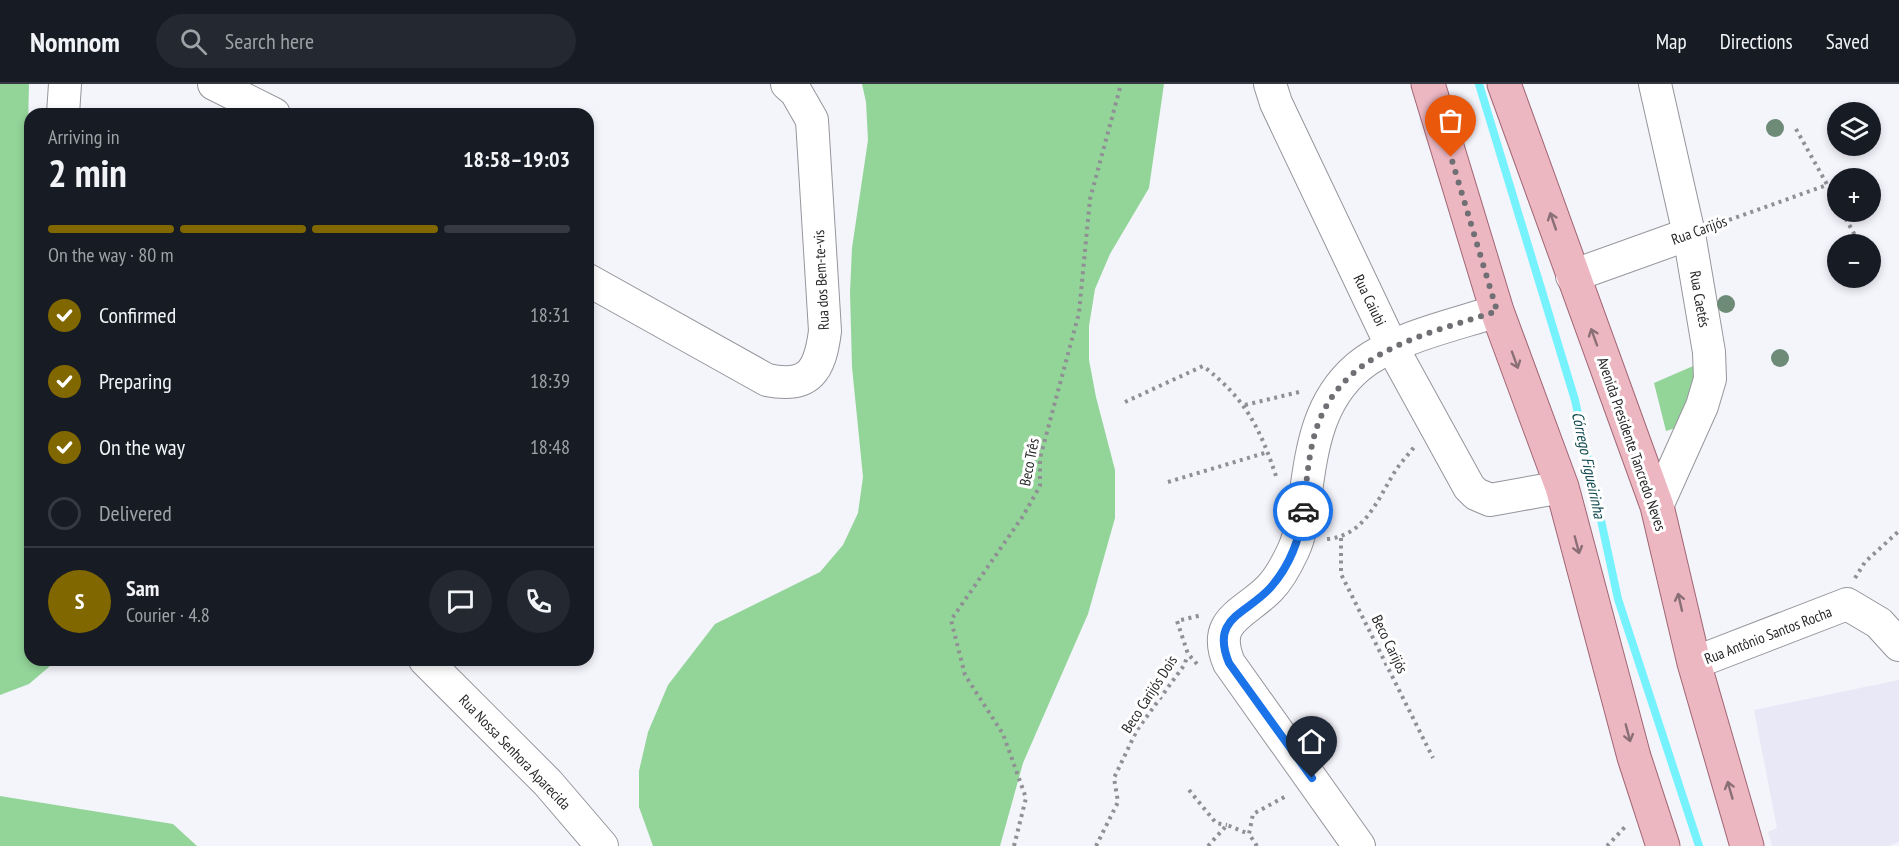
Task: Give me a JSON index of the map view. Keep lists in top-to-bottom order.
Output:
{
  "streets": {
    "main road": ["Avenida Presidente Tancredo Neves"],
    "street": [
      "Rua Carijós",
      "Rua dos Bem-te-vis",
      "Rua Caetés",
      "Rua Caiubi",
      "Rua Antônio Santos Rocha",
      "Rua Nossa Senhora Aparecida"
    ],
    "path": ["Beco Três", "Beco Carijós", "Beco Carijós Dois"]
  },
  "crossings": [
    ["Rua Carijós", "Rua Caetés"],
    ["Rua Carijós", "Avenida Presidente Tancredo Neves"],
    ["Rua Caetés", "Avenida Presidente Tancredo Neves"],
    ["Avenida Presidente Tancredo Neves", "Rua Antônio Santos Rocha"]
  ],
  "water": ["Córrego Figueirinha"],
  "page": {
    "header": "Nomnom",
    "search": "Search here",
    "nav": ["Map", "Directions", "Saved"],
    "map_buttons": ["+", "−"],
    "heading": ["2 min", "Arriving in", "18:58–19:03"],
    "panel": ["Sam", "Courier · 4.8"],
    "bar": "On the way · 80 m",
    "list": [
      ["Confirmed", "18:31"],
      ["Preparing", "18:39"],
      ["On the way", "18:48"],
      "Delivered"
    ],
    "round": "S"
  }
}
